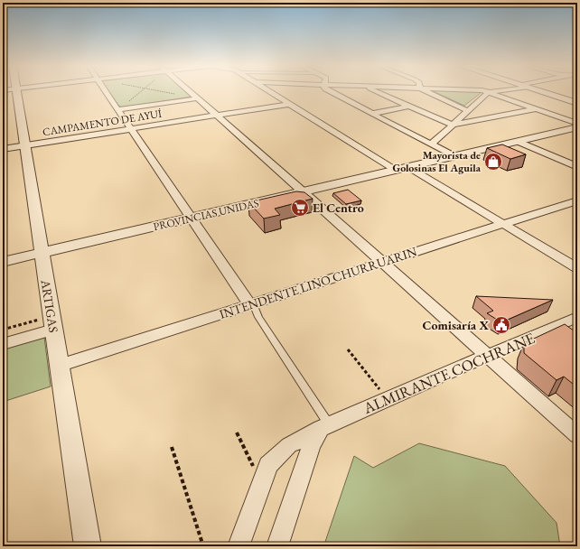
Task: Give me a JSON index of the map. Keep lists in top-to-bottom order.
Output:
{
  "streets": {
    "street": [
      "CAMPAMENTO DE AYUÍ",
      "PROVINCIAS UNIDAS",
      "INTENDENTE LINO CHURRUARIN",
      "ARTIGAS",
      "ALMIRANTE COCHRANE"
    ]
  },
  "crossings": [
    ["CAMPAMENTO DE AYUÍ", "ARTIGAS"],
    ["PROVINCIAS UNIDAS", "ARTIGAS"],
    ["INTENDENTE LINO CHURRUARIN", "ARTIGAS"]
  ],
  "places": {
    "shop": ["Mayorista de Golosinas El Aguila"],
    "supermarket": ["El Centro"],
    "public building": ["Comisaría X"]
  }
}
